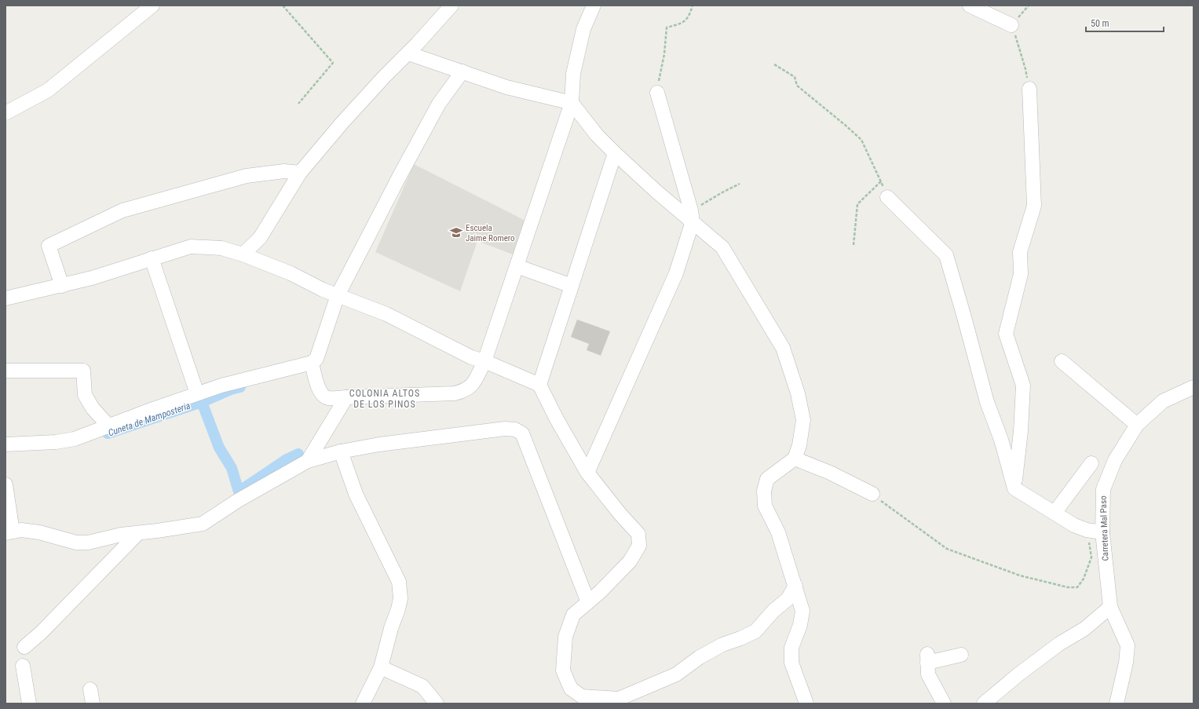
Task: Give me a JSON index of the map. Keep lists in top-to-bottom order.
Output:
{
  "streets": {
    "street": ["Carretera Mal Paso"]
  },
  "districts": ["COLONIA ALTOS DE LOS PINOS"],
  "water": ["Cuneta de Mamposteria"],
  "places": {
    "school or university": ["Escuela Jaime Romero"]
  },
  "scale_bar": "50 m"
}
